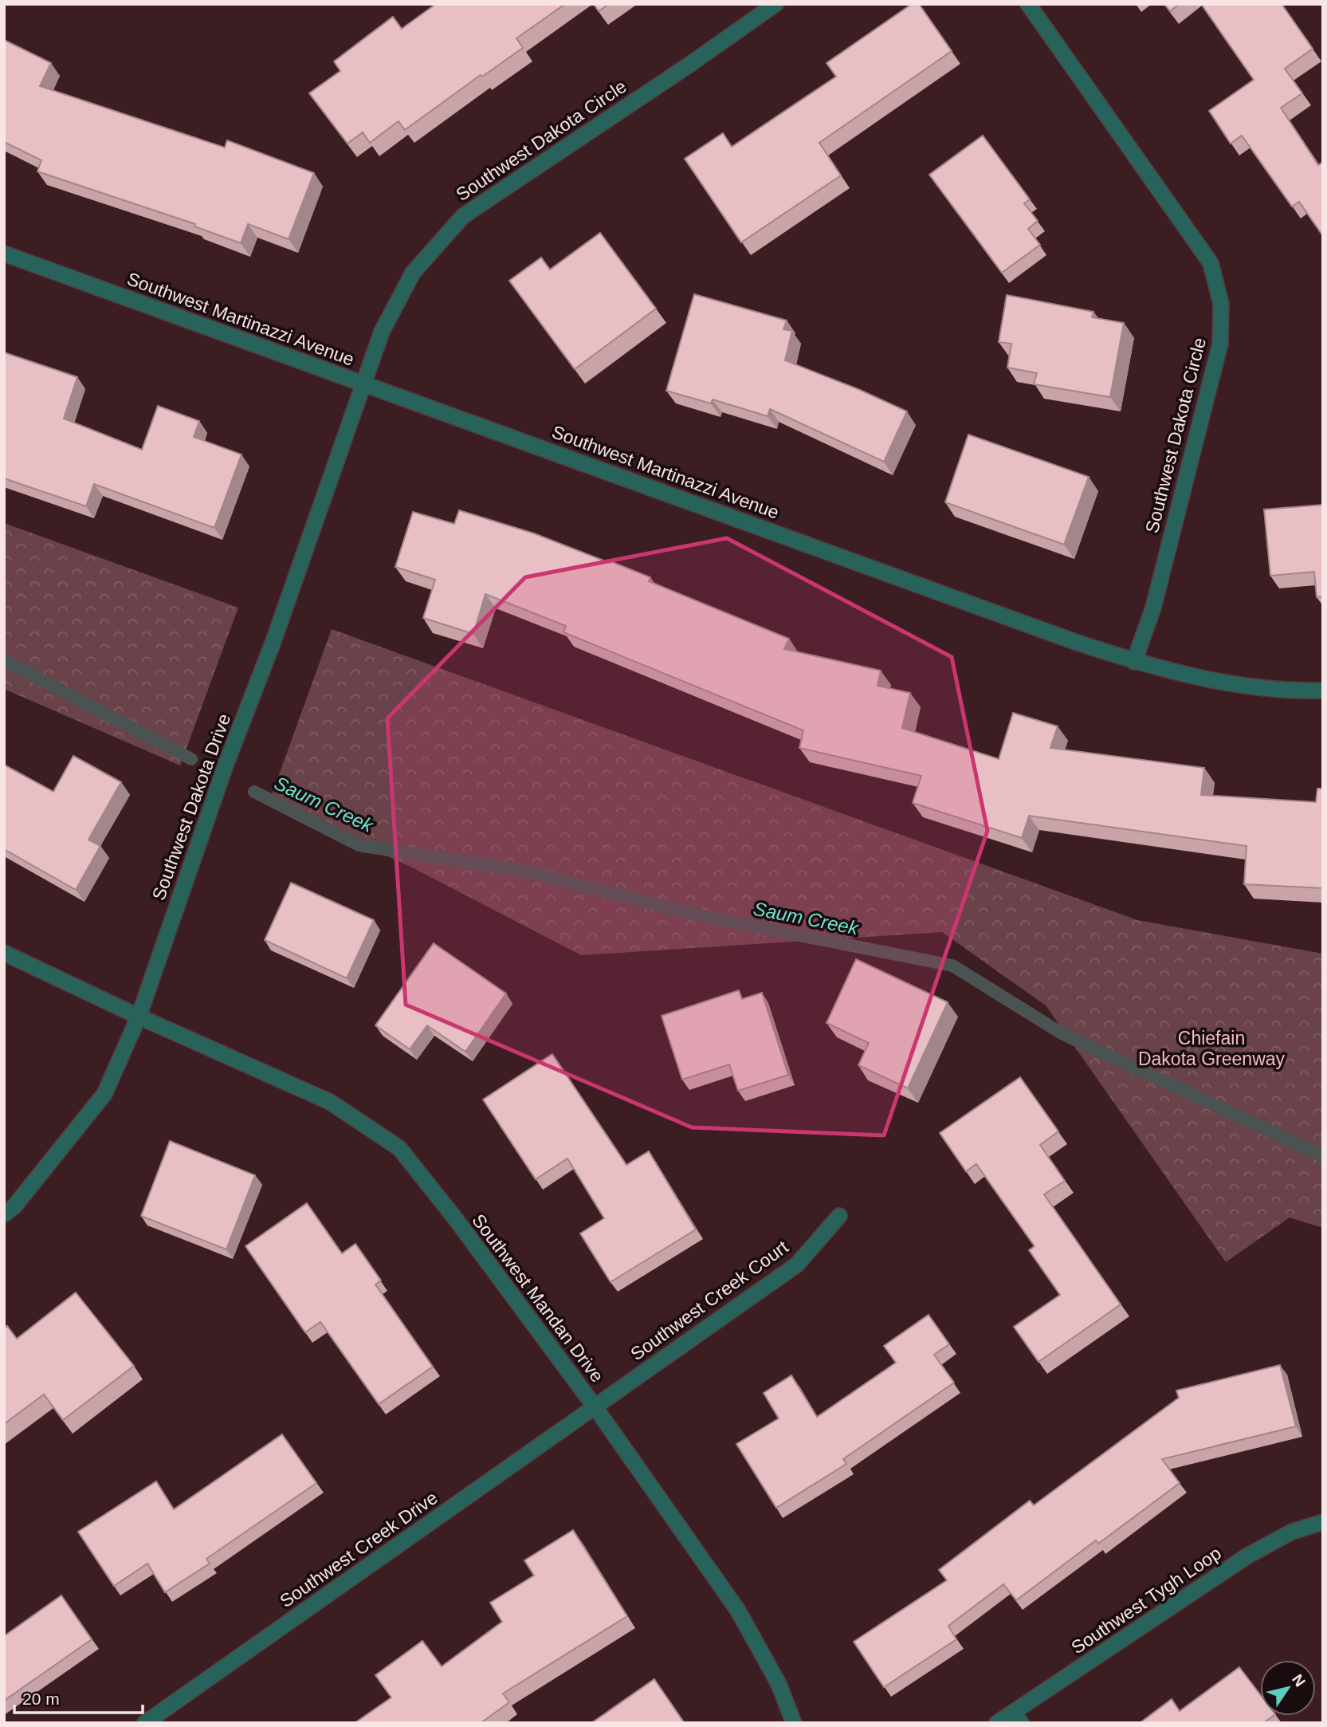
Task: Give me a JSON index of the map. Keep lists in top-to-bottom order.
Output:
{
  "streets": {
    "street": [
      "Southwest Dakota Circle",
      "Southwest Martinazzi Avenue",
      "Southwest Dakota Drive",
      "Southwest Mandan Drive",
      "Southwest Creek Court",
      "Southwest Creek Drive",
      "Southwest Tygh Loop"
    ]
  },
  "crossings": [
    ["Southwest Dakota Circle", "Southwest Martinazzi Avenue"],
    ["Southwest Dakota Circle", "Southwest Dakota Drive"],
    ["Southwest Martinazzi Avenue", "Southwest Dakota Drive"],
    ["Southwest Dakota Drive", "Southwest Mandan Drive"],
    ["Southwest Mandan Drive", "Southwest Creek Court"],
    ["Southwest Mandan Drive", "Southwest Creek Drive"],
    ["Southwest Creek Court", "Southwest Creek Drive"]
  ],
  "water": ["Saum Creek"],
  "parks": ["Chiefain Dakota Greenway"],
  "scale_bar": "20 m",
  "north": "top right"
}
